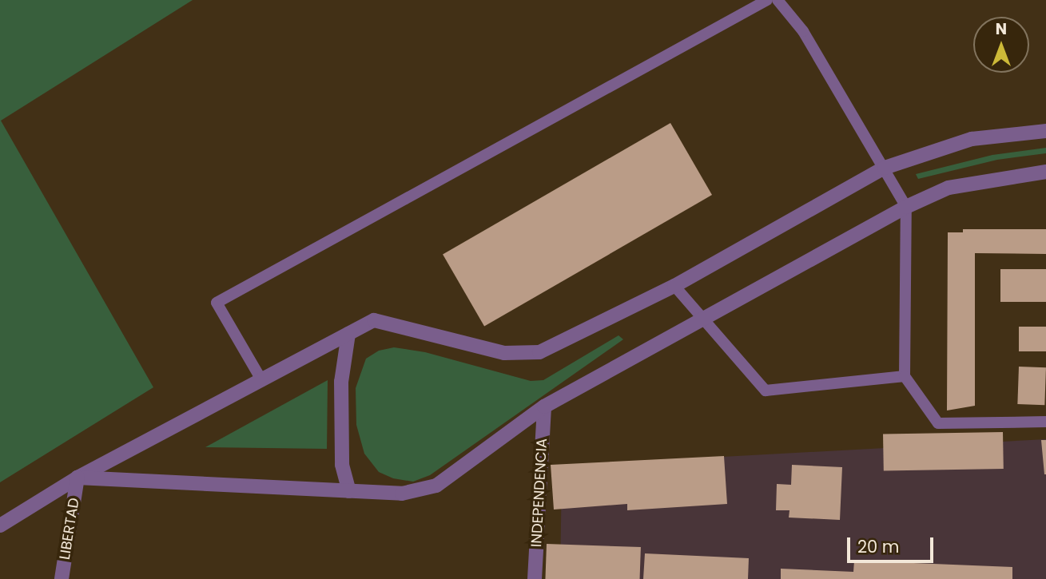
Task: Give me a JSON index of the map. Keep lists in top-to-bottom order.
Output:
{
  "streets": {
    "street": ["INDEPENDENCIA", "LIBERTAD"]
  },
  "scale_bar": "20 m",
  "north": "top"
}
